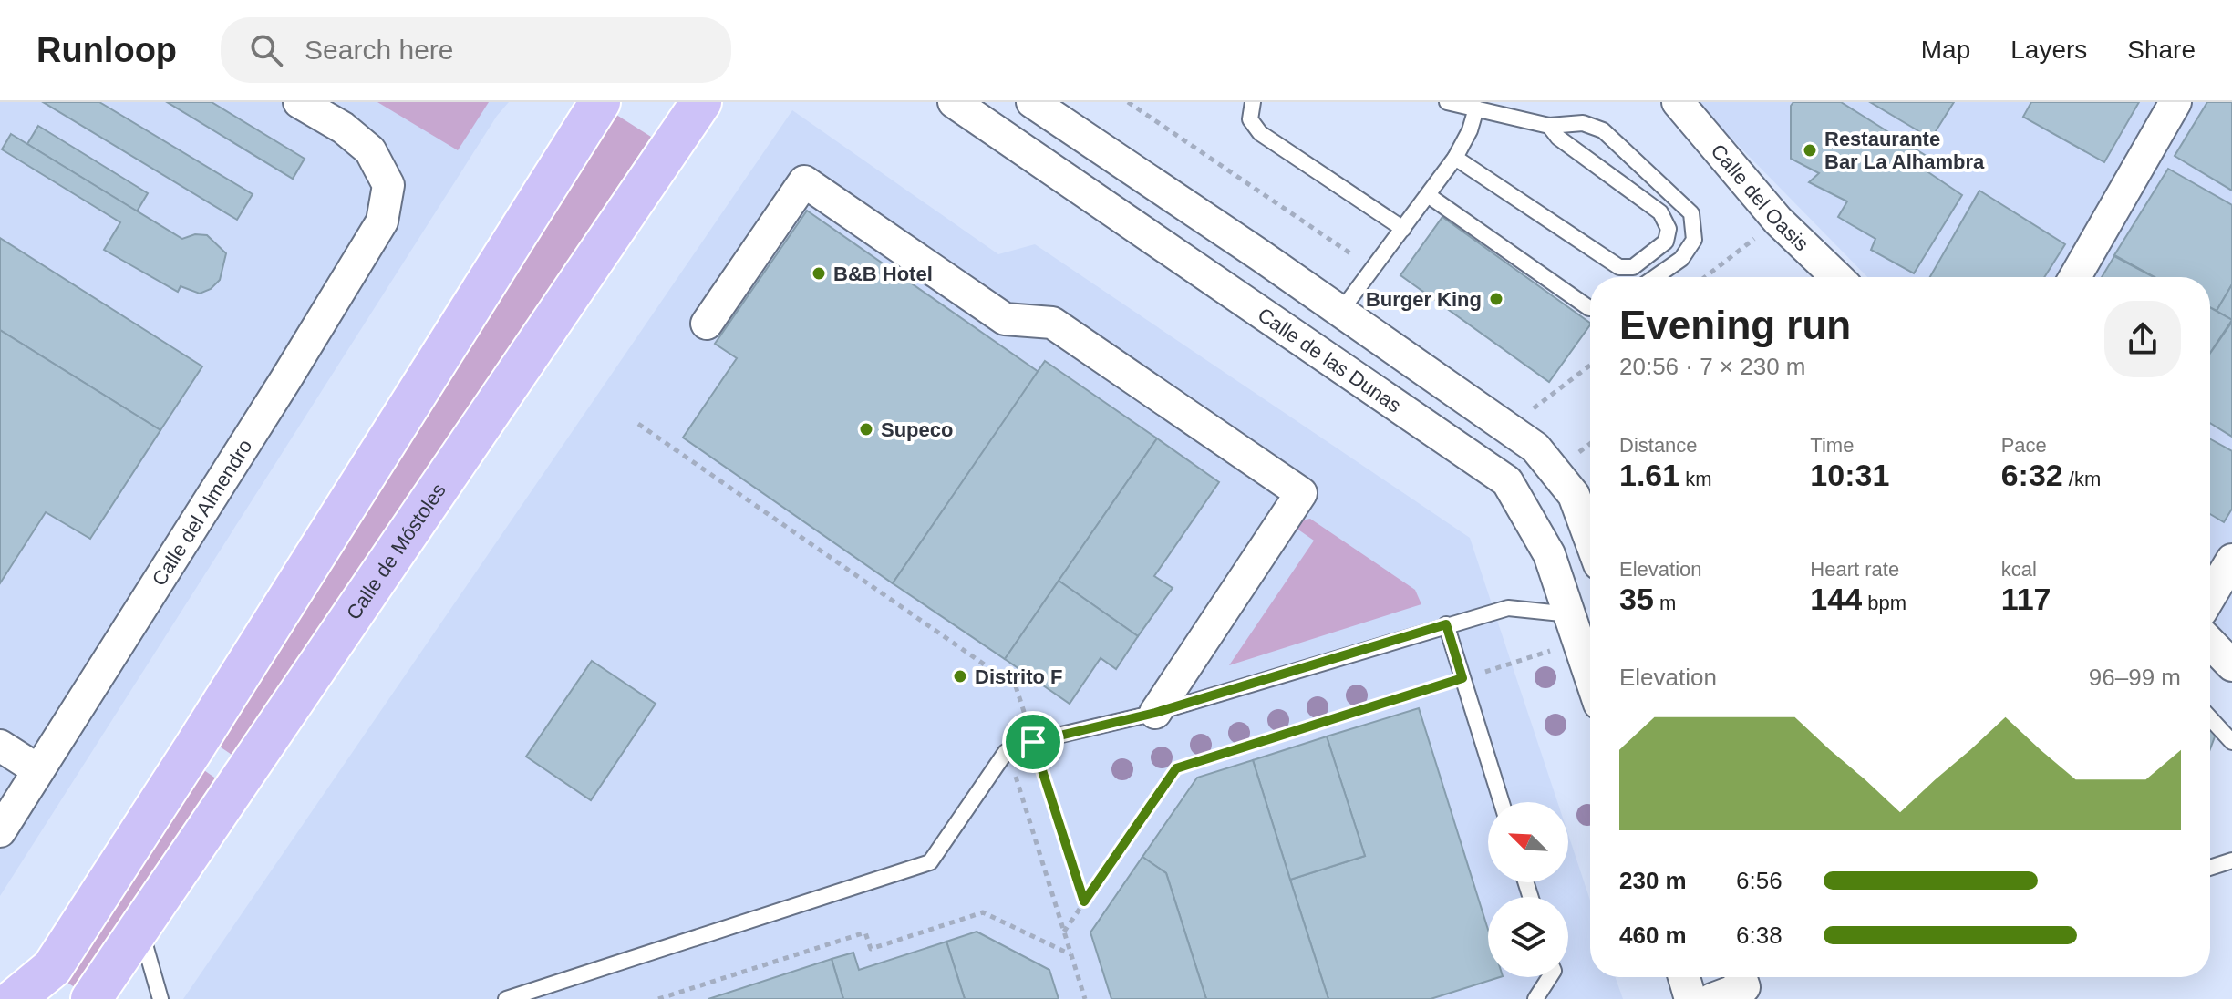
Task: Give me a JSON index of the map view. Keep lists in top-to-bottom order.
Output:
{
  "streets": {
    "main road": ["Calle de Móstoles"],
    "street": ["Calle del Oasis", "Calle de las Dunas", "Calle del Almendro"]
  },
  "places": [
    "Restaurante Bar La Alhambra",
    "B&B Hotel",
    "Burger King",
    "Supeco",
    "Distrito F"
  ],
  "north": "top left",
  "page": {
    "header": "Runloop",
    "search": "Search here",
    "nav": ["Map", "Layers", "Share"],
    "heading": ["Evening run", "20:56 · 7 × 230 m"],
    "stats": [
      ["Distance", "1.61 km"],
      ["Time", "10:31"],
      ["Pace", "6:32 /km"],
      ["Elevation", "35 m"],
      ["Heart rate", "144 bpm"],
      ["kcal", "117"]
    ],
    "chart": ["Elevation", "96–99 m"],
    "list": [
      {
        "name": "230 m",
        "note": "6:56"
      },
      {
        "name": "460 m",
        "note": "6:38"
      }
    ]
  }
}
